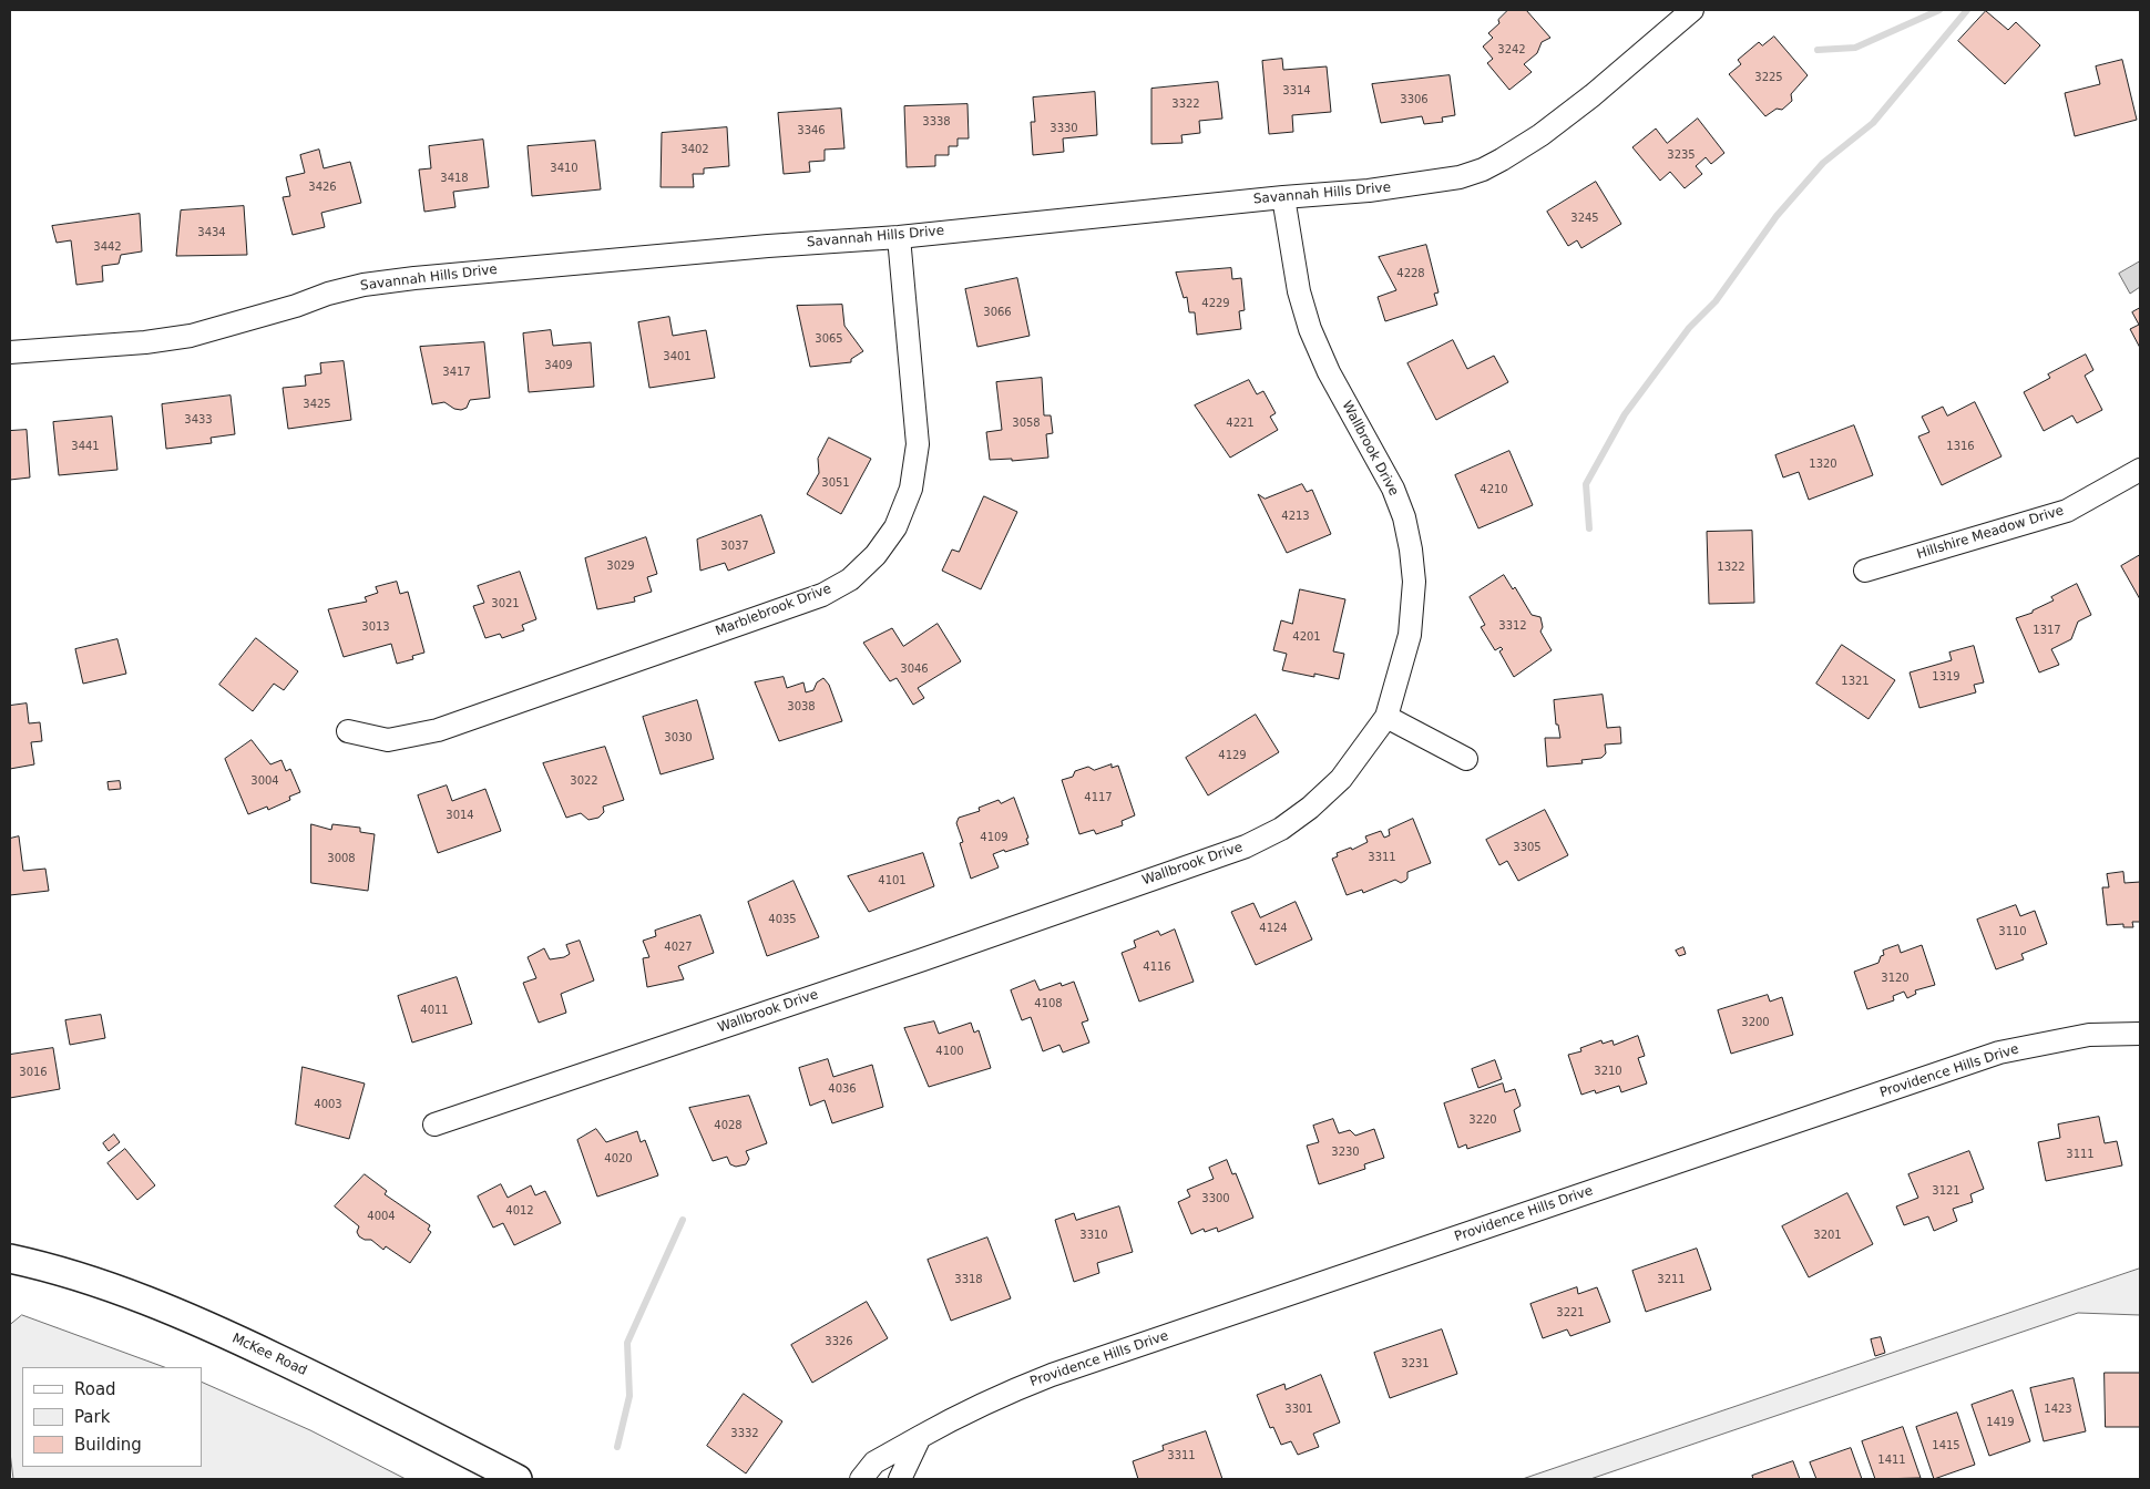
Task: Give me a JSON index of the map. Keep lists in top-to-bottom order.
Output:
{
  "streets": {
    "street": [
      "Savannah Hills Drive",
      "Wallbrook Drive",
      "Hillshire Meadow Drive",
      "Marblebrook Drive",
      "Providence Hills Drive",
      "McKee Road"
    ]
  },
  "crossings": [
    ["Savannah Hills Drive", "Wallbrook Drive"],
    ["Savannah Hills Drive", "Marblebrook Drive"]
  ],
  "house_numbers": [
    "3242",
    "3225",
    "3314",
    "3306",
    "3322",
    "3338",
    "3330",
    "3346",
    "3402",
    "3235",
    "3410",
    "3418",
    "3426",
    "3245",
    "3434",
    "3442",
    "4228",
    "4229",
    "3066",
    "3065",
    "3401",
    "3409",
    "3417",
    "3425",
    "3433",
    "3058",
    "4221",
    "3441",
    "1316",
    "1320",
    "3051",
    "4210",
    "4213",
    "3037",
    "3029",
    "1322",
    "3021",
    "3312",
    "3013",
    "1317",
    "4201",
    "3046",
    "1319",
    "1321",
    "3038",
    "3030",
    "4129",
    "3004",
    "3022",
    "4117",
    "3014",
    "4109",
    "3305",
    "3311",
    "3008",
    "4101",
    "4035",
    "4124",
    "3110",
    "4027",
    "4116",
    "3120",
    "4108",
    "4011",
    "3200",
    "4100",
    "3210",
    "3016",
    "4036",
    "4003",
    "3220",
    "4028",
    "3230",
    "3111",
    "4020",
    "3121",
    "3300",
    "4012",
    "4004",
    "3310",
    "3201",
    "3318",
    "3211",
    "3221",
    "3326",
    "3231",
    "3301",
    "1423",
    "1419",
    "3332",
    "1415",
    "3311",
    "1411"
  ],
  "legend": ["Road", "Park", "Building"]
}
